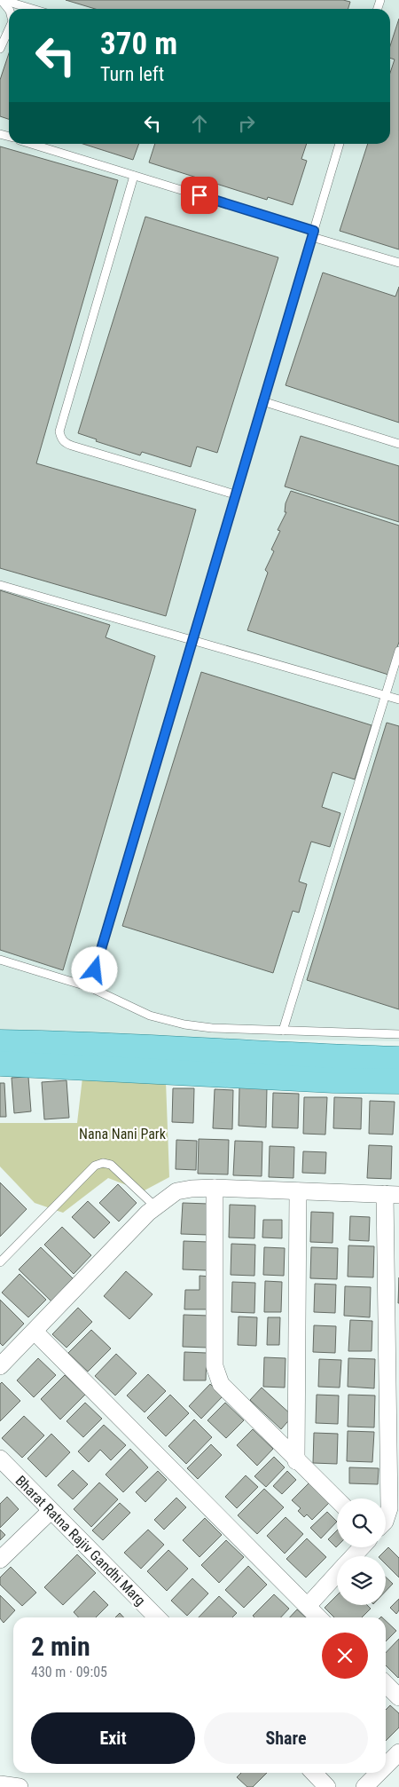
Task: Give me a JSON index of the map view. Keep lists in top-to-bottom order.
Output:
{
  "streets": {
    "street": ["Bharat Ratna Rajiv Gandhi Marg"]
  },
  "parks": ["Nana Nani Park"],
  "page": {
    "turn": ["370 m", "Turn left"],
    "heading": ["2 min", "430 m · 09:05"],
    "buttons": ["Exit", "Share"]
  }
}
